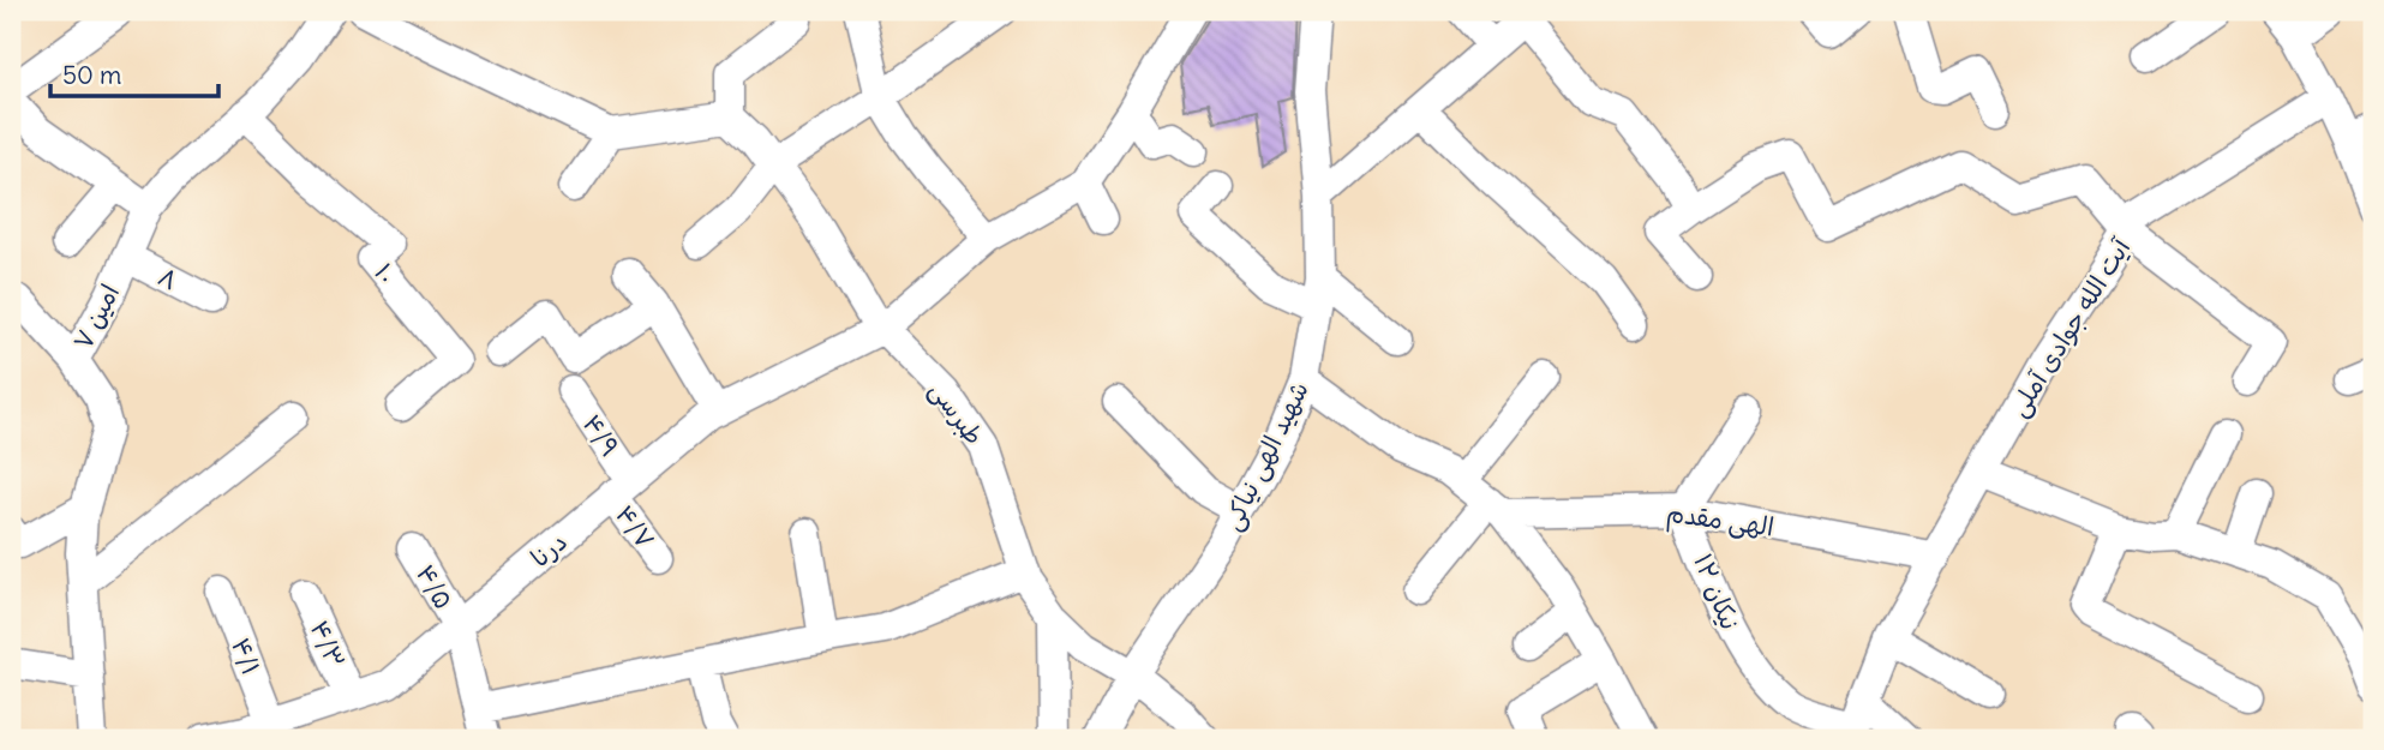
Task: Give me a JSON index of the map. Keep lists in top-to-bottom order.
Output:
{
  "streets": {
    "street": [
      "۱۰",
      "۸",
      "امین ۷",
      "آیت الله جوادی آملی",
      "طبرسی",
      "۴/۹",
      "شهید الهی نیاکی",
      "الهی مقدم",
      "۴/۷",
      "درنا",
      "۴/۵",
      "نیکان ۱۲",
      "۴/۳",
      "۴/۱"
    ]
  },
  "crossings": [
    ["۱۰", "امین ۷"],
    ["۸", "امین ۷"],
    ["آیت الله جوادی آملی", "الهی مقدم"],
    ["آیت الله جوادی آملی", "نیکان ۱۲"],
    ["طبرسی", "شهید الهی نیاکی"],
    ["طبرسی", "درنا"],
    ["۴/۹", "۴/۷"],
    ["۴/۹", "درنا"],
    ["الهی مقدم", "نیکان ۱۲"],
    ["۴/۷", "درنا"],
    ["درنا", "۴/۵"],
    ["درنا", "۴/۳"],
    ["درنا", "۴/۱"]
  ],
  "scale_bar": "50 m"
}
